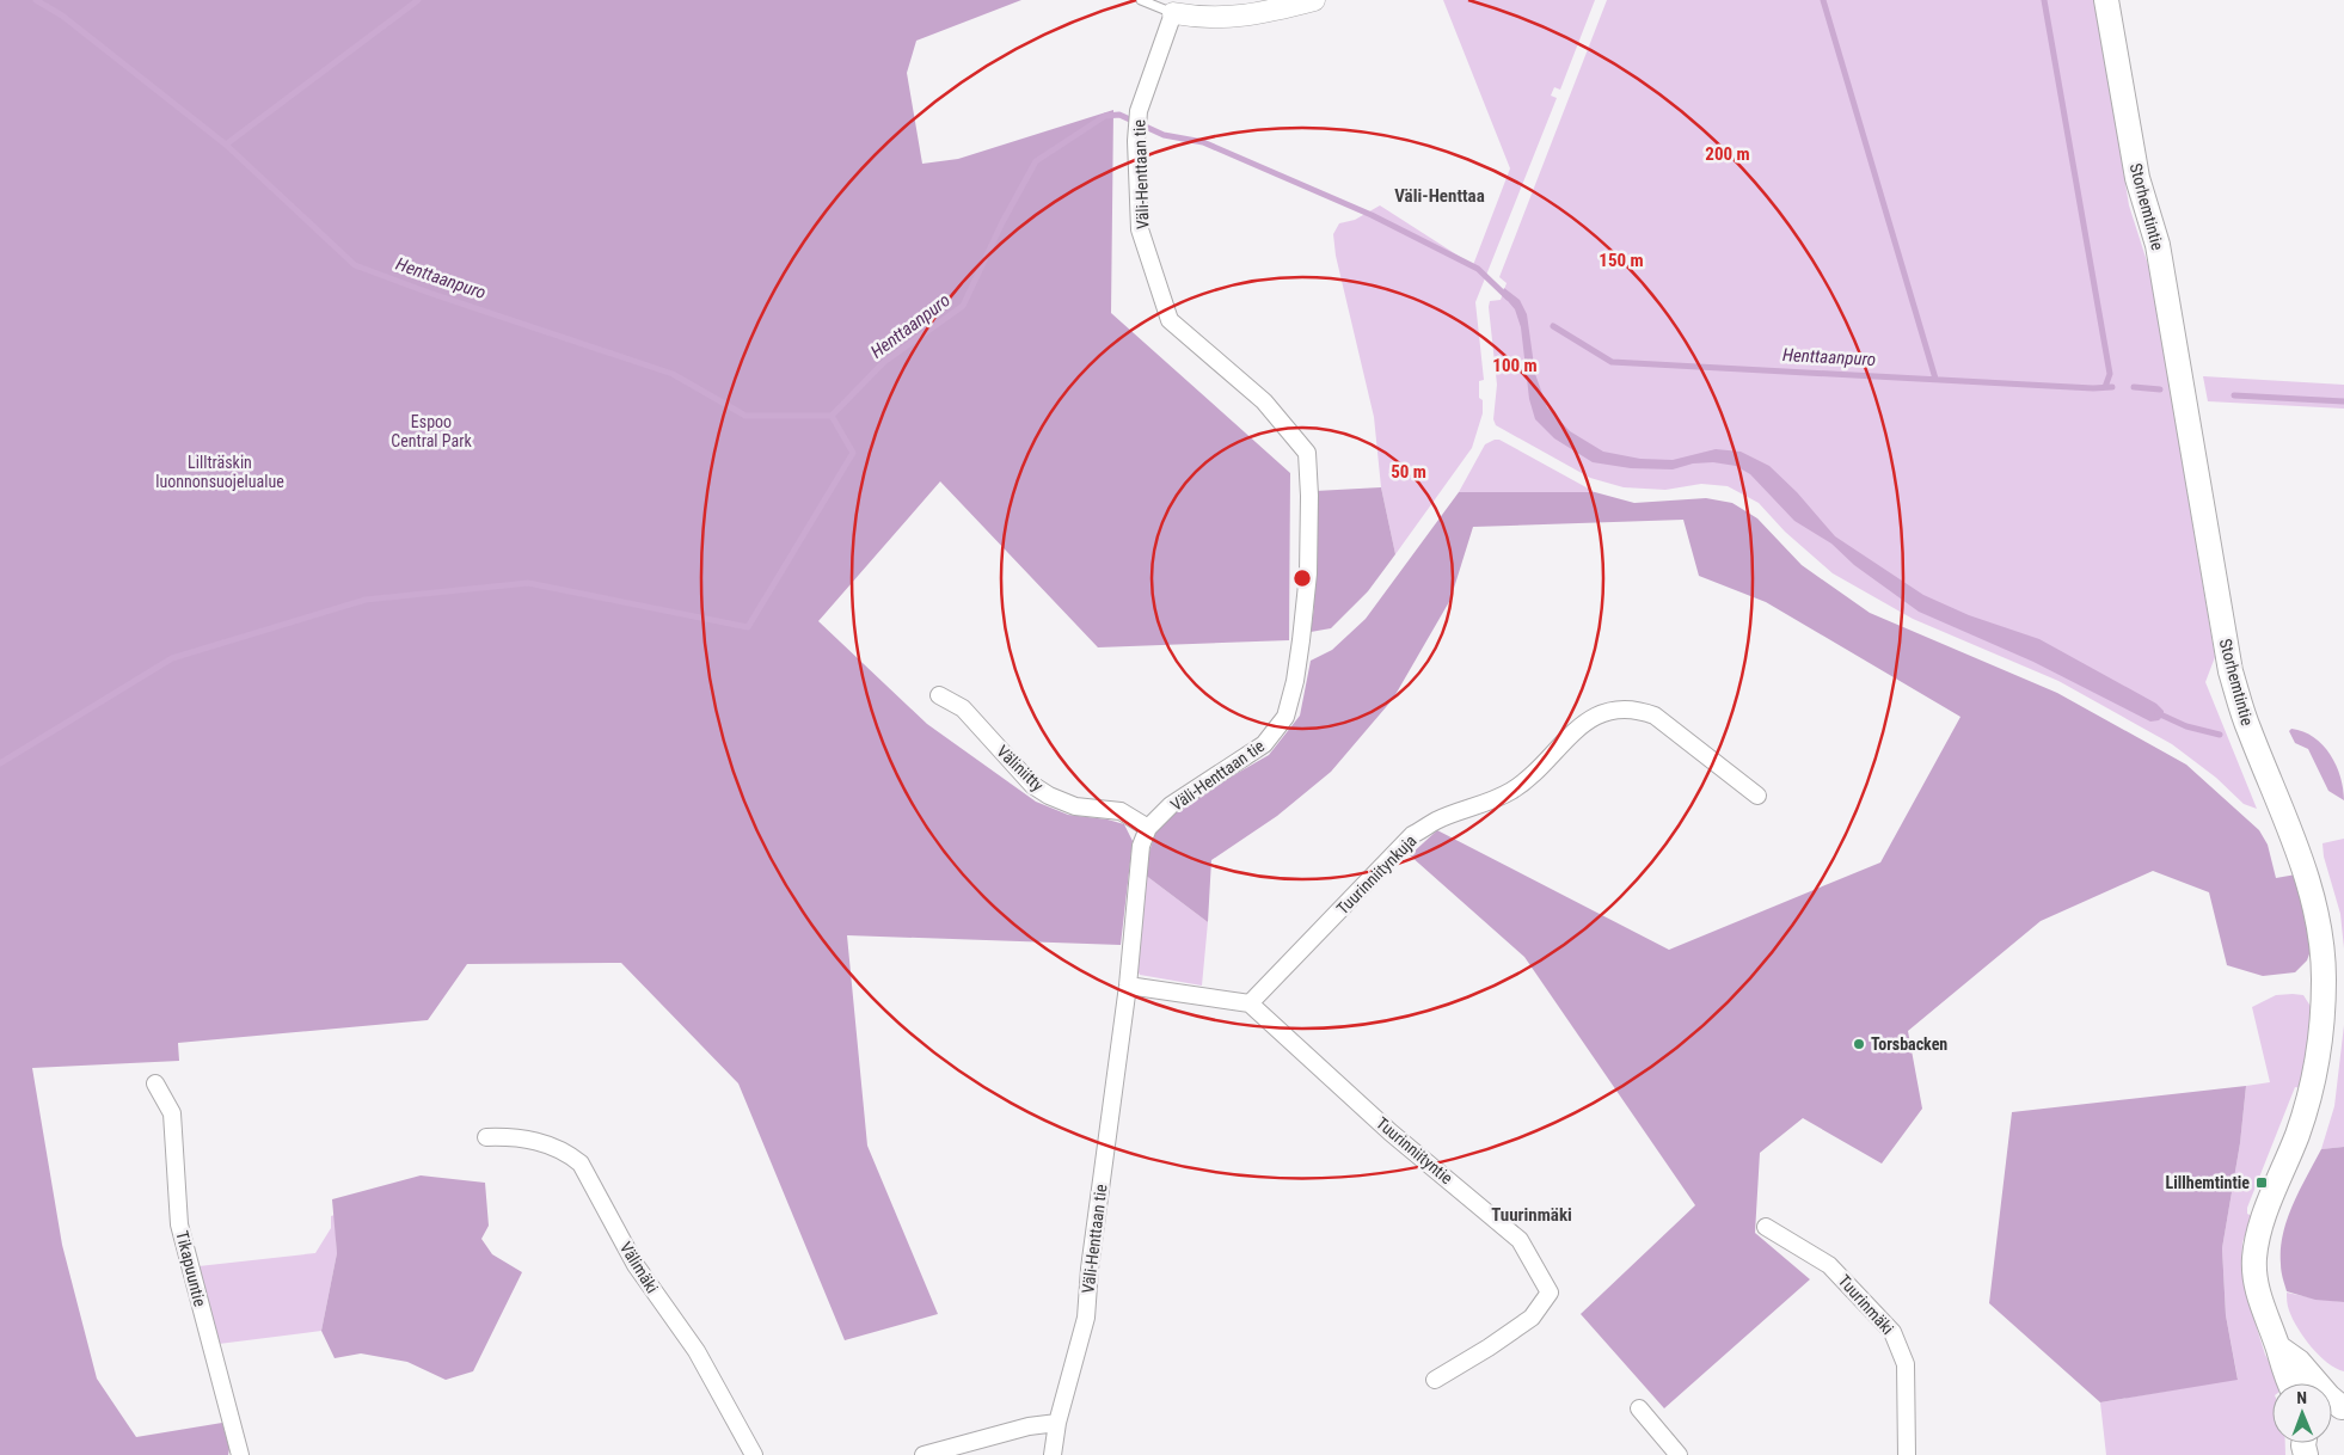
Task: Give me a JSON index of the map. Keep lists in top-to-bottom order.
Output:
{
  "streets": {
    "main road": ["Storhemtintie"],
    "street": [
      "Väli-Henttaan tie",
      "Väliniitty",
      "Tuurinniitynkuja",
      "Tuurinniityntie",
      "Välimäki",
      "Tikapuuntie",
      "Tuurinmäki"
    ]
  },
  "crossings": [
    ["Väli-Henttaan tie", "Väliniitty"],
    ["Tuurinniitynkuja", "Tuurinniityntie"]
  ],
  "districts": ["Väli-Henttaa", "Tuurinmäki"],
  "water": ["Henttaanpuro"],
  "parks": ["Espoo Central Park", "Lillträskin luonnonsuojelualue"],
  "places": {
    "other": ["Torsbacken"],
    "transit": ["Lillhemtintie"]
  },
  "north": "top",
  "rings": [
    "200 m",
    "150 m",
    "100 m",
    "50 m"
  ]
}
